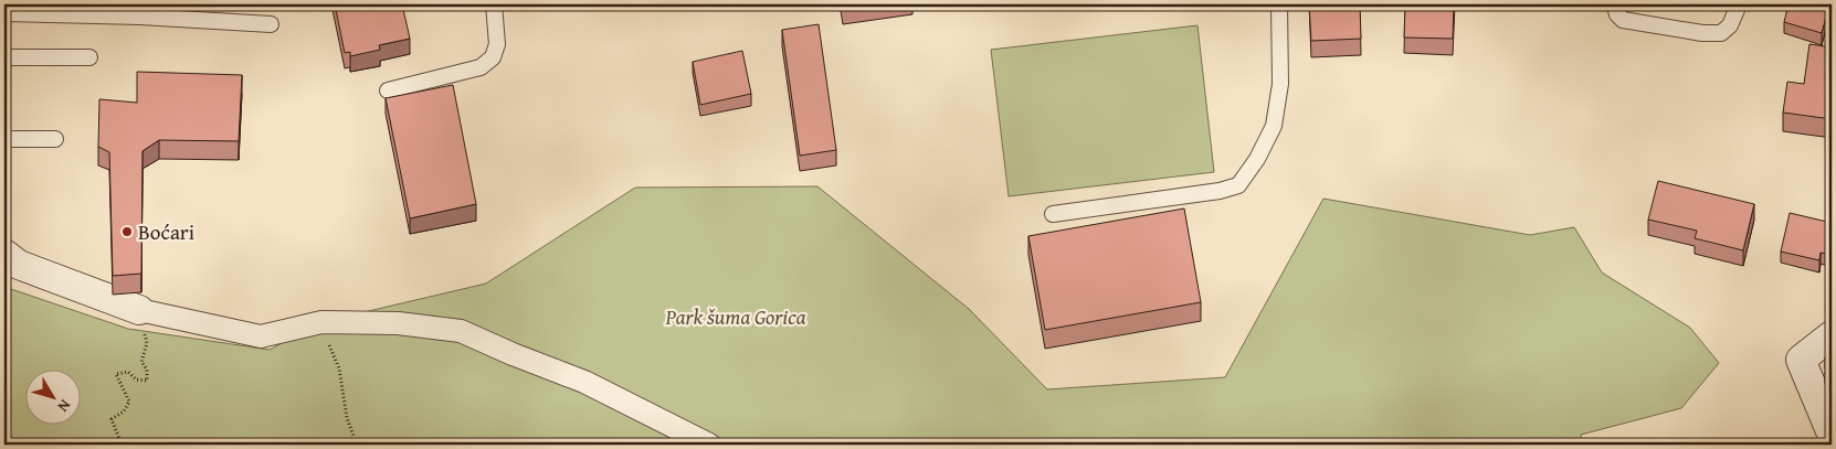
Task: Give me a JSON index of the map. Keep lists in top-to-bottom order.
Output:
{
  "parks": ["Park šuma Gorica"],
  "places": ["Boćari"],
  "north": "bottom right"
}
